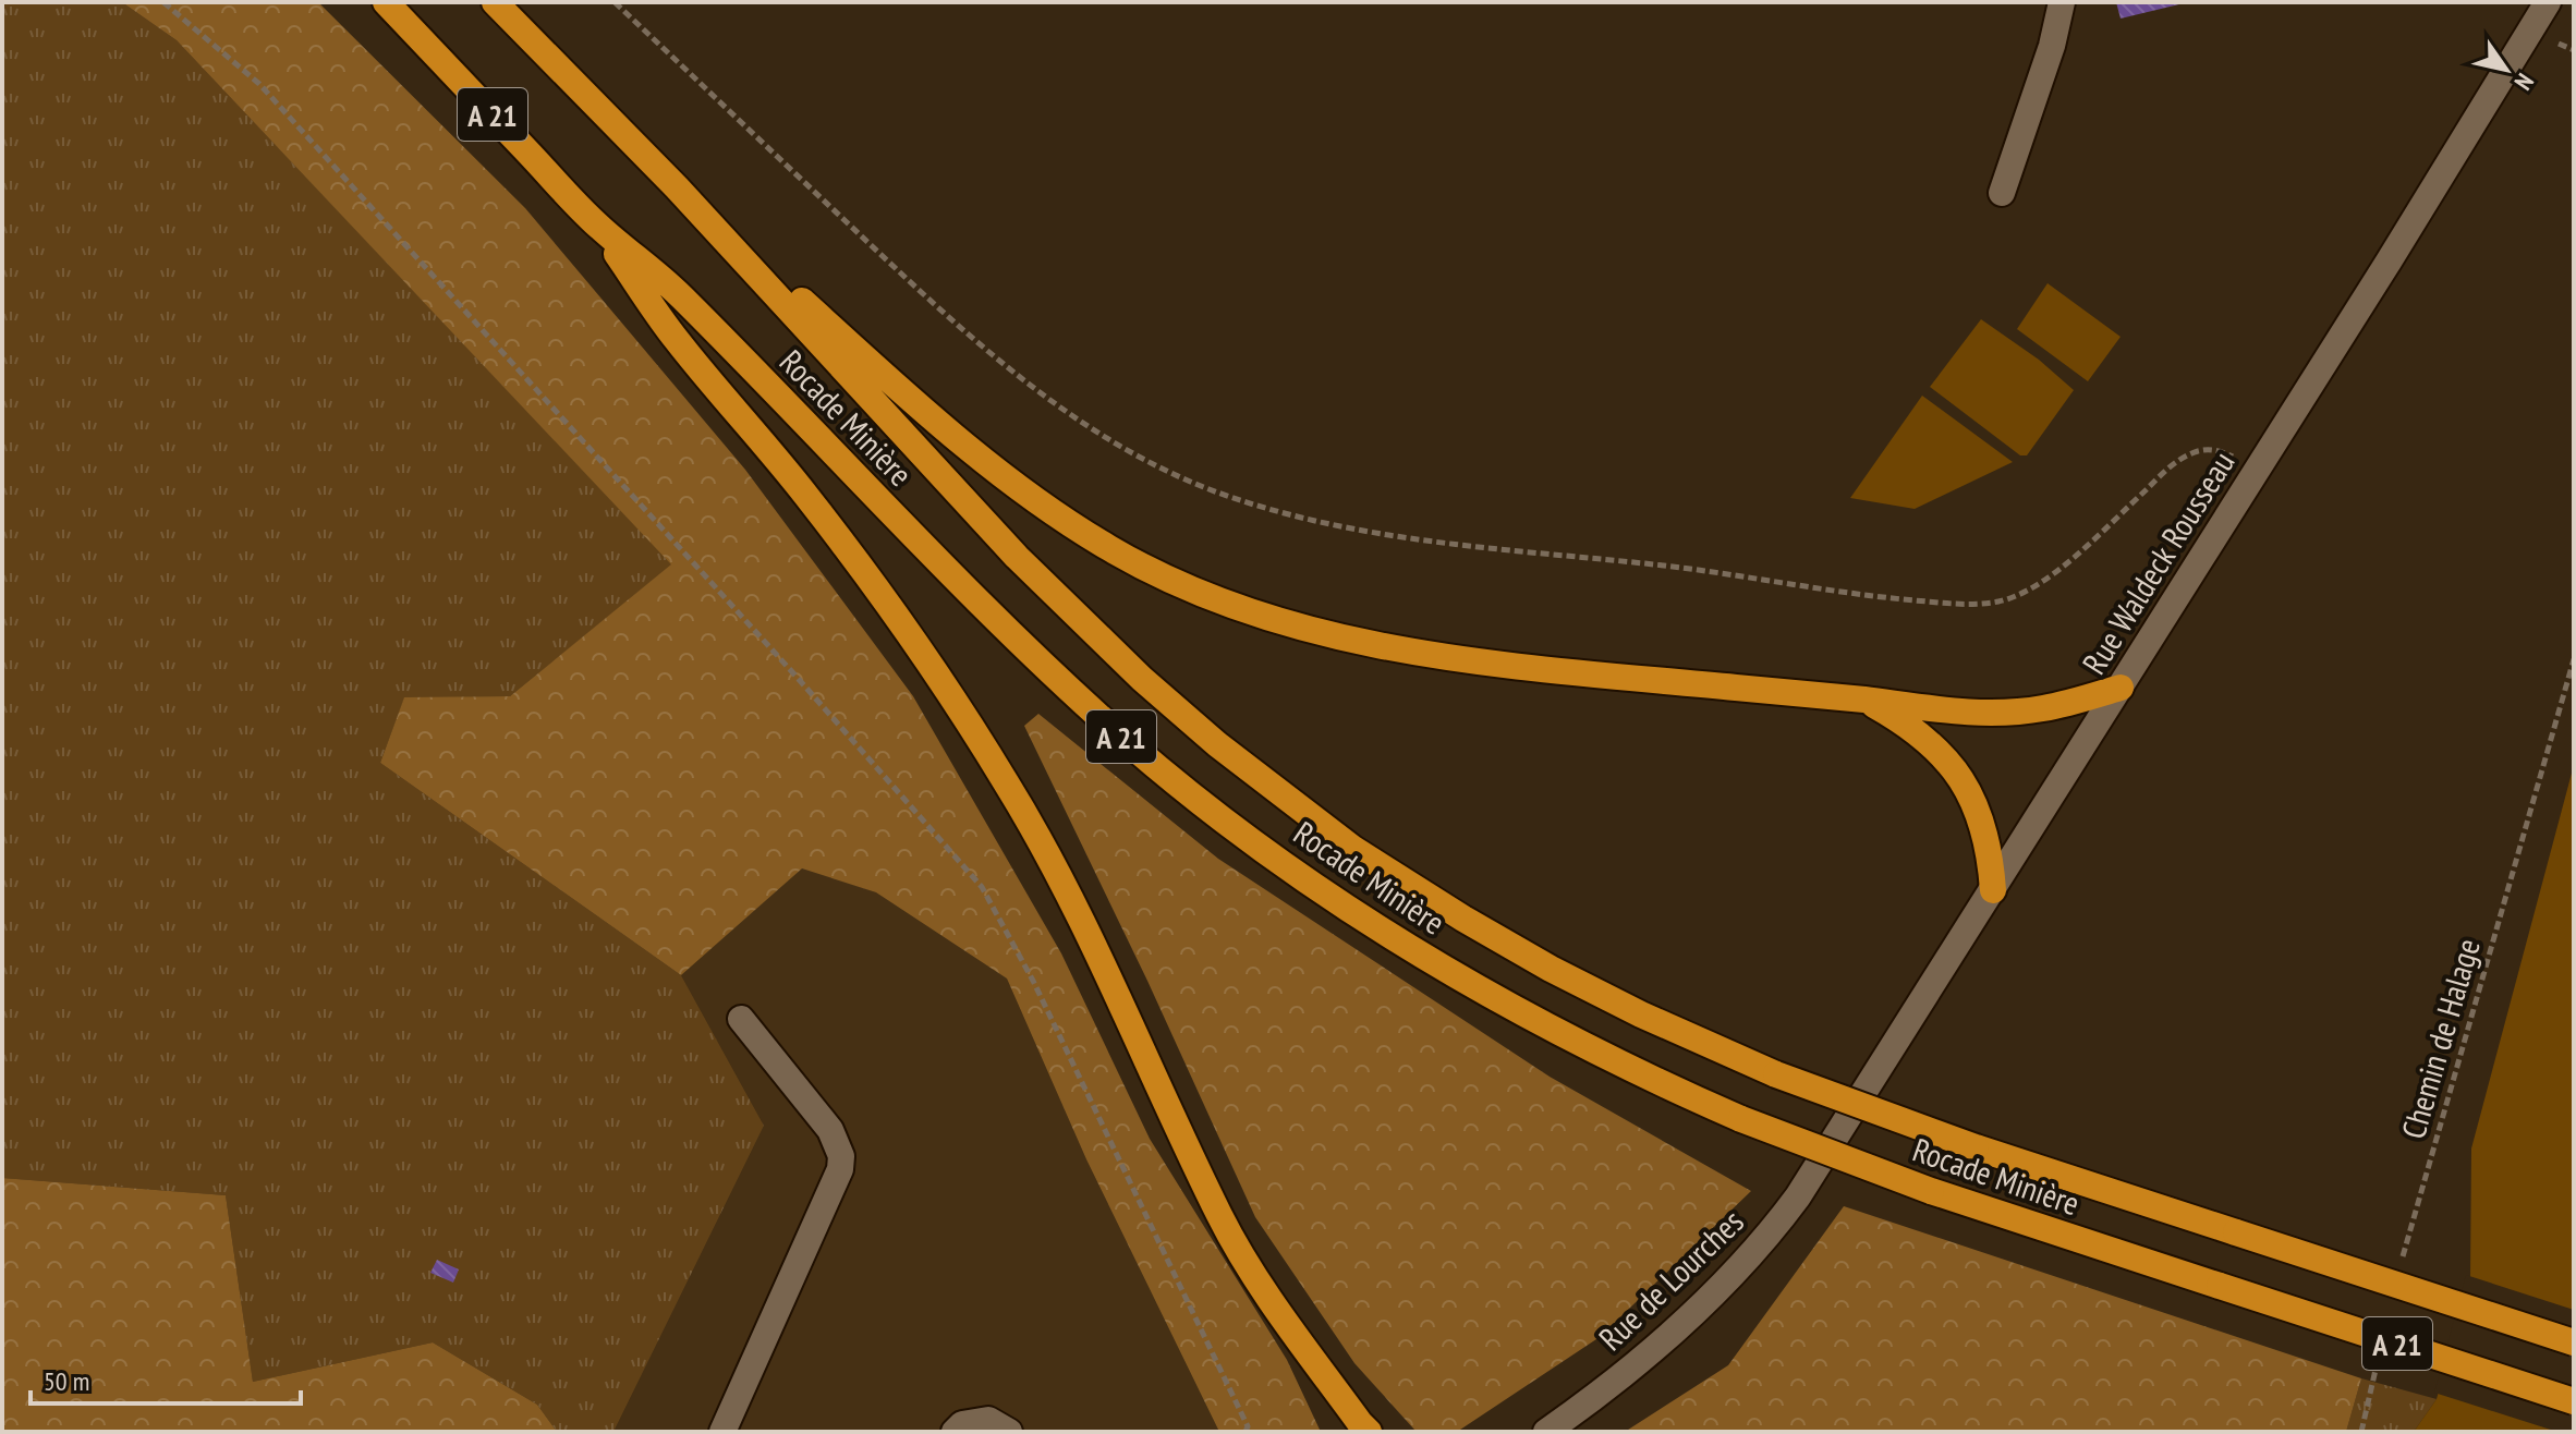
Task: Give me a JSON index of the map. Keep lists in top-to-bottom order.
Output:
{
  "streets": {
    "highway": ["A 21", "Rocade Minière"],
    "street": ["Rue Waldeck Rousseau", "Rue de Lourches"],
    "path": ["Chemin de Halage"]
  },
  "crossings": [
    ["Rue Waldeck Rousseau", "Rue de Lourches"]
  ],
  "scale_bar": "50 m",
  "north": "bottom right"
}
